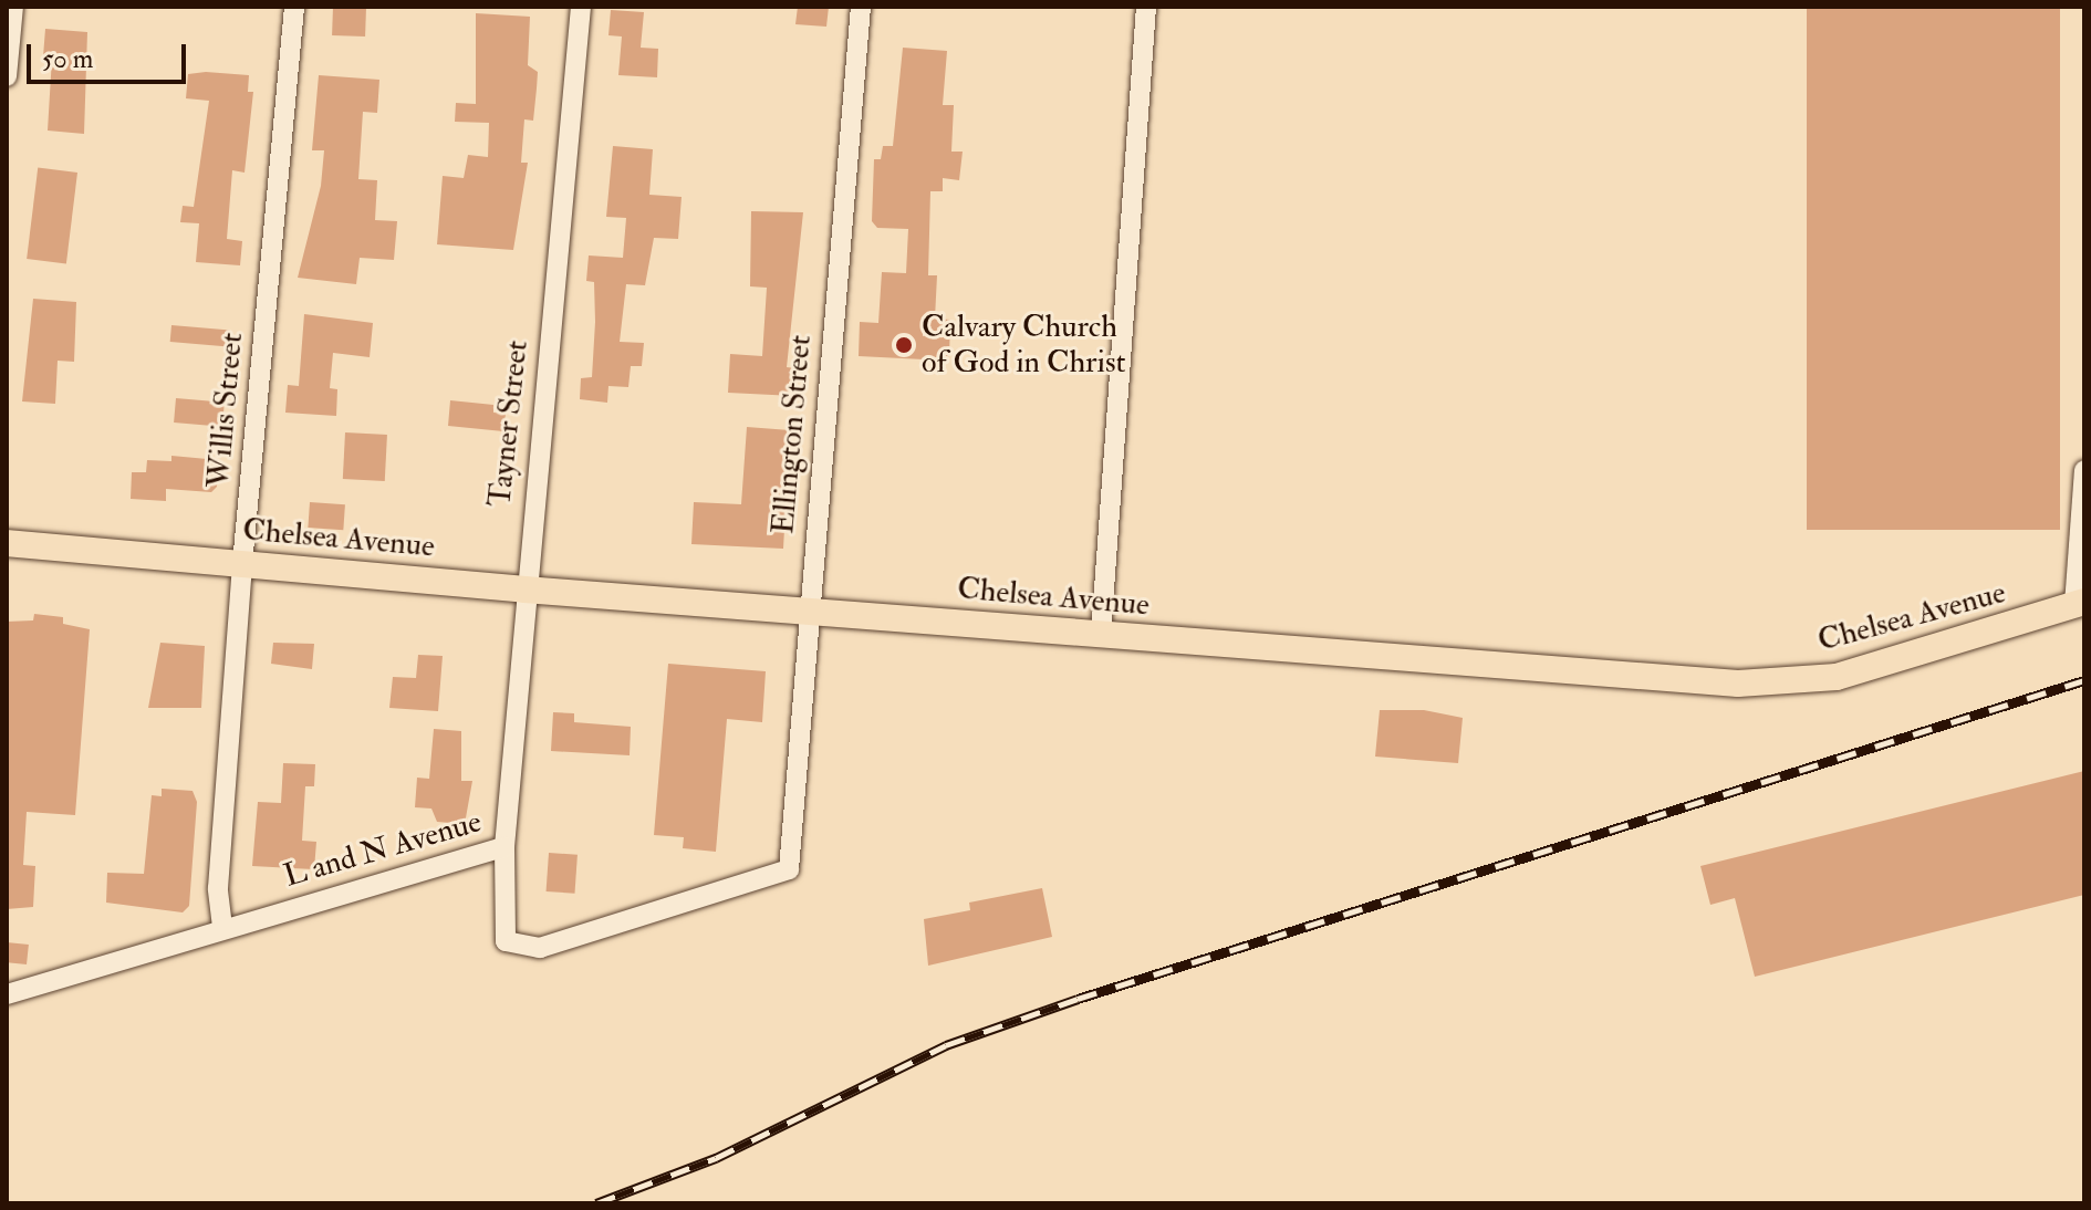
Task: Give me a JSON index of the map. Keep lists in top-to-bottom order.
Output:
{
  "streets": {
    "main road": ["Chelsea Avenue"],
    "street": [
      "Willis Street",
      "Tayner Street",
      "Ellington Street",
      "L and N Avenue"
    ]
  },
  "crossings": [
    ["Willis Street", "Chelsea Avenue"],
    ["Willis Street", "L and N Avenue"],
    ["Tayner Street", "Chelsea Avenue"],
    ["Tayner Street", "L and N Avenue"],
    ["Ellington Street", "Chelsea Avenue"],
    ["Ellington Street", "L and N Avenue"]
  ],
  "places": ["Calvary Church of God in Christ"],
  "scale_bar": "50 m"
}
